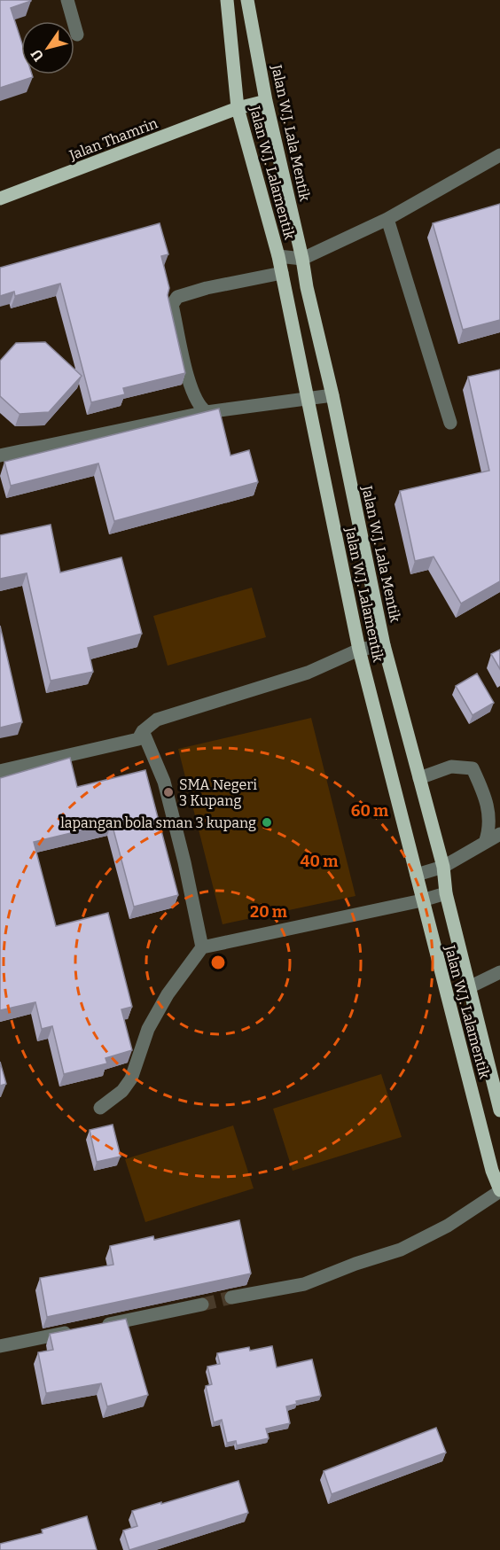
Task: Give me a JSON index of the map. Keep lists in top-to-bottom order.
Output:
{
  "streets": {
    "main road": ["Jalan W.J. Lala Mentik", "Jalan Thamrin", "Jalan W.J. Lalamentik"]
  },
  "crossings": [
    ["Jalan W.J. Lala Mentik", "Jalan Thamrin"],
    ["Jalan Thamrin", "Jalan W.J. Lalamentik"]
  ],
  "places": ["SMA Negeri 3 Kupang", "lapangan bola sman 3 kupang"],
  "north": "bottom left",
  "rings": ["60 m", "40 m", "20 m"]
}
